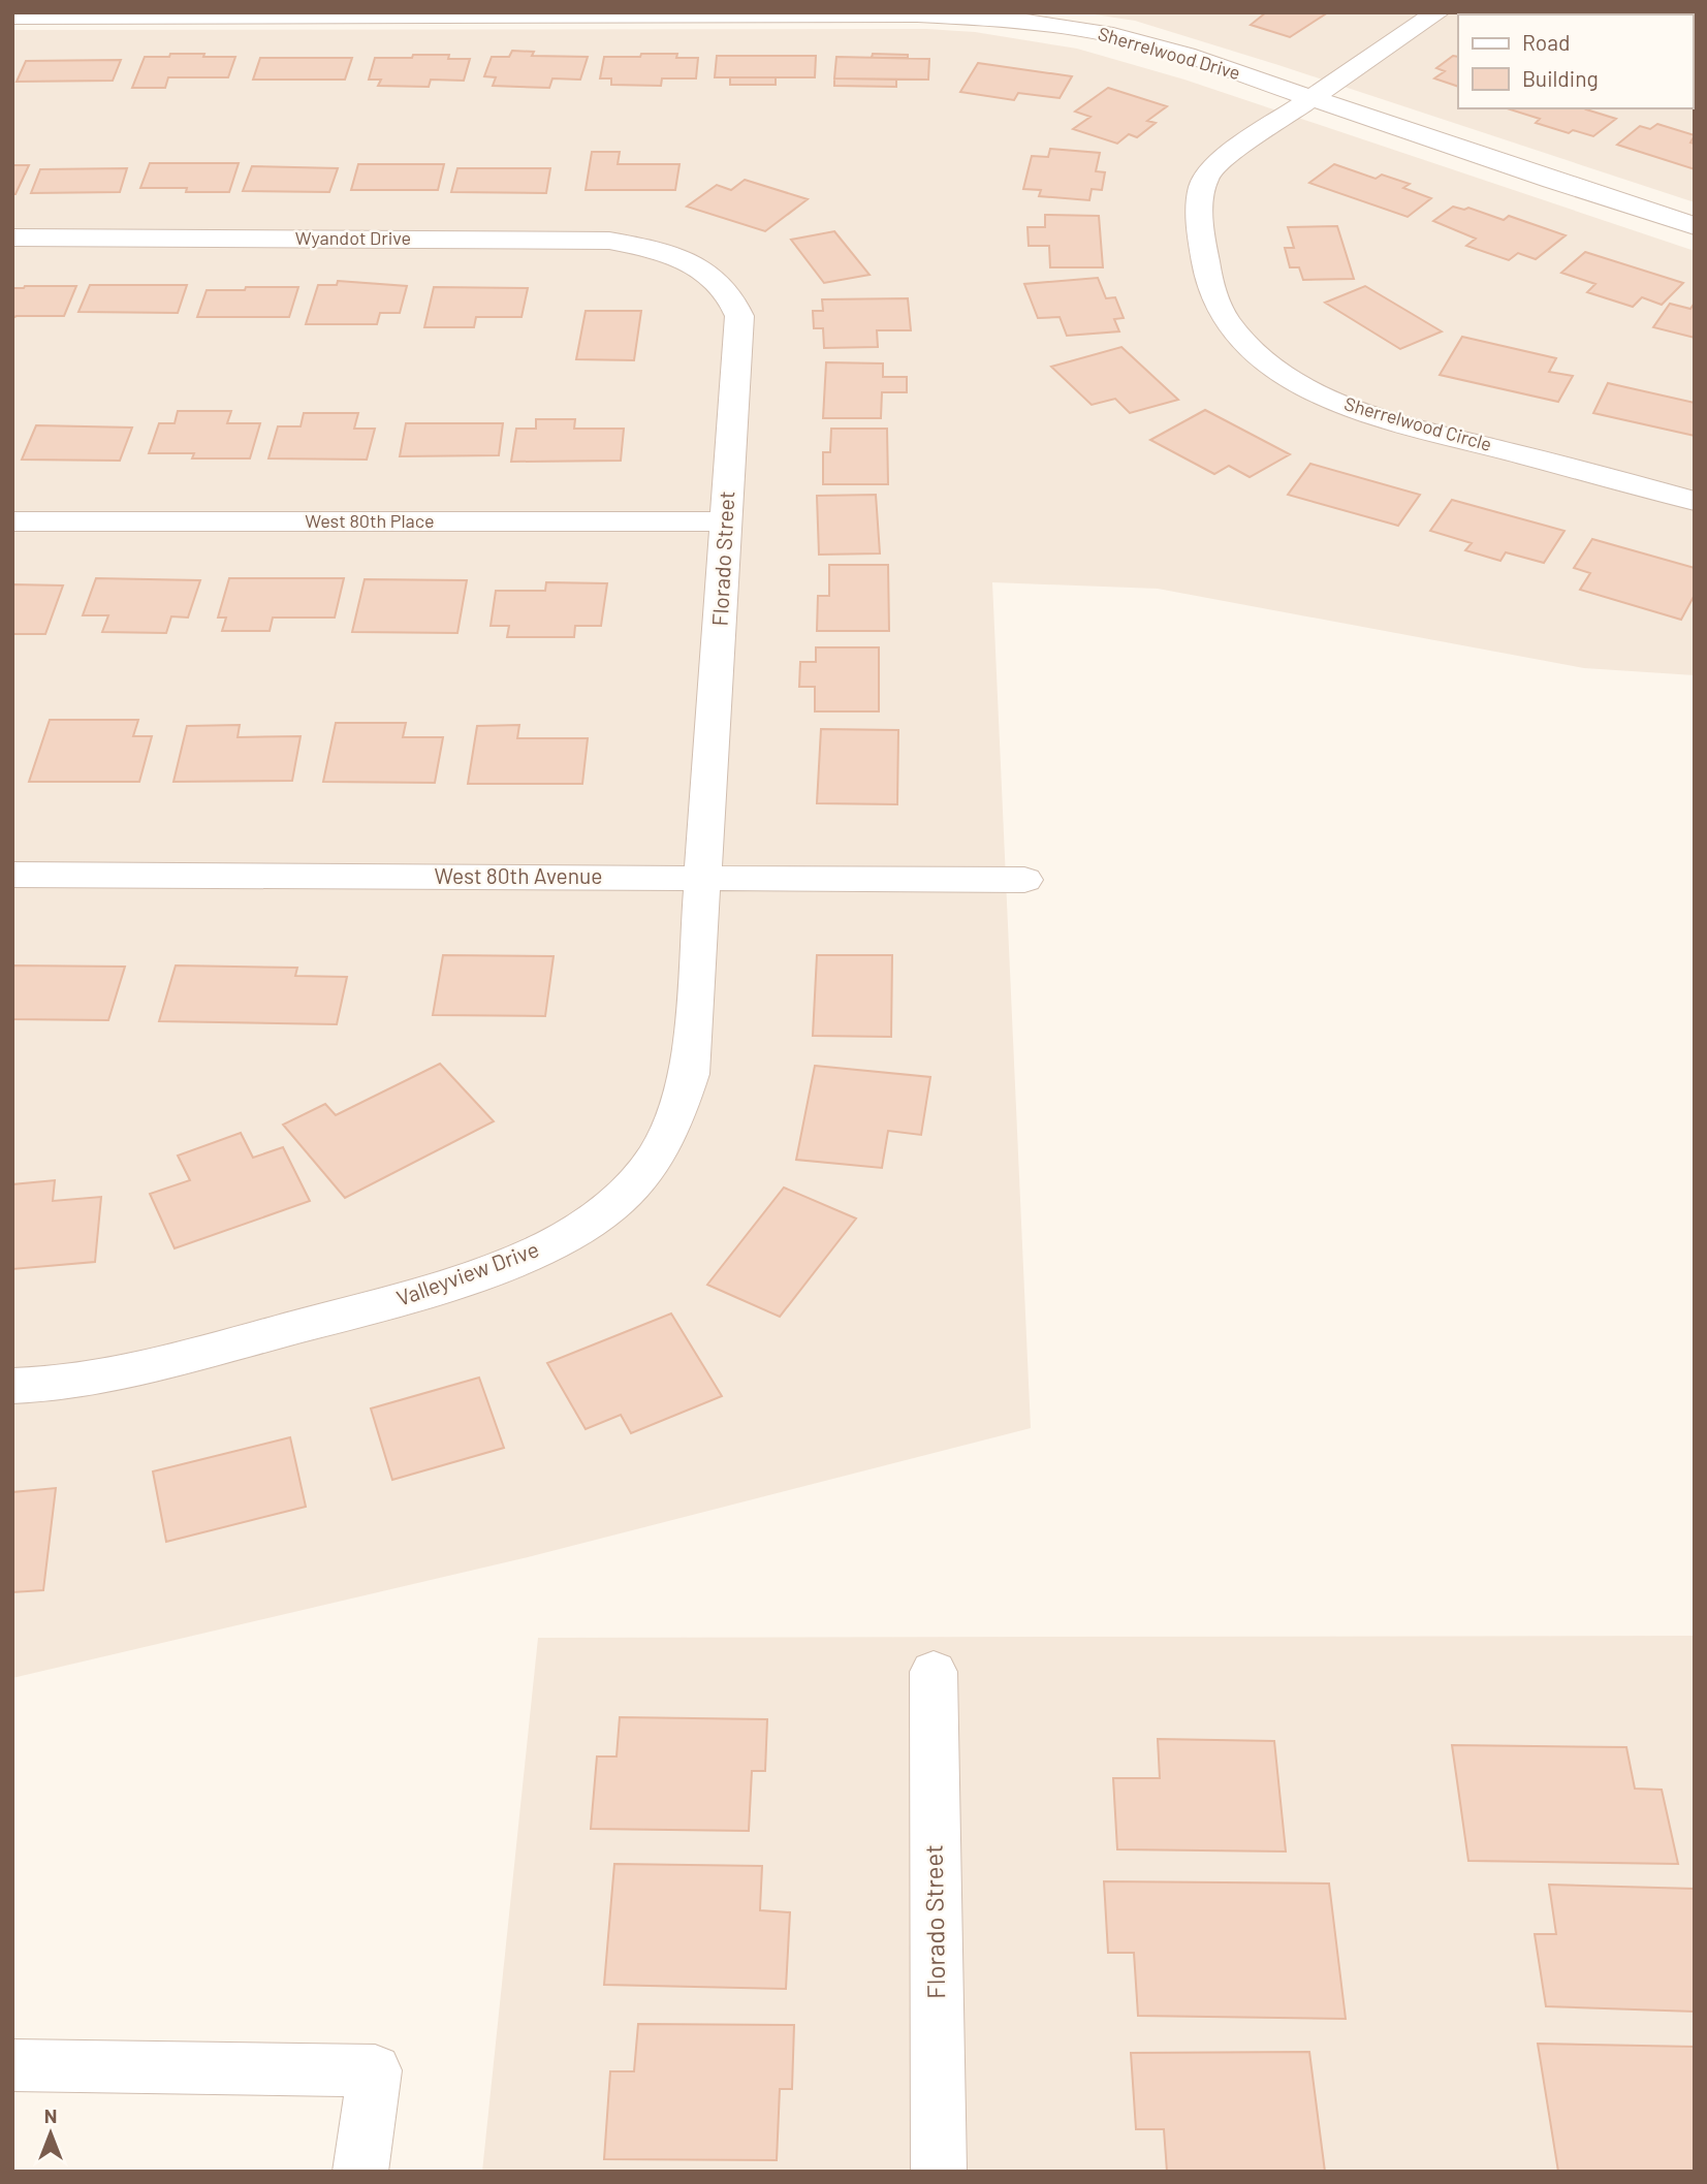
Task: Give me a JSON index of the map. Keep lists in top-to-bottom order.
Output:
{
  "streets": {
    "street": [
      "Sherrelwood Drive",
      "Wyandot Drive",
      "Sherrelwood Circle",
      "West 80th Place",
      "Florado Street",
      "West 80th Avenue",
      "Valleyview Drive"
    ]
  },
  "crossings": [
    ["Sherrelwood Drive", "Sherrelwood Circle"],
    ["Wyandot Drive", "Florado Street"],
    ["West 80th Place", "Florado Street"],
    ["Florado Street", "West 80th Avenue"],
    ["Florado Street", "Valleyview Drive"],
    ["West 80th Avenue", "Valleyview Drive"]
  ],
  "legend": ["Road", "Building"],
  "north": "top"
}
